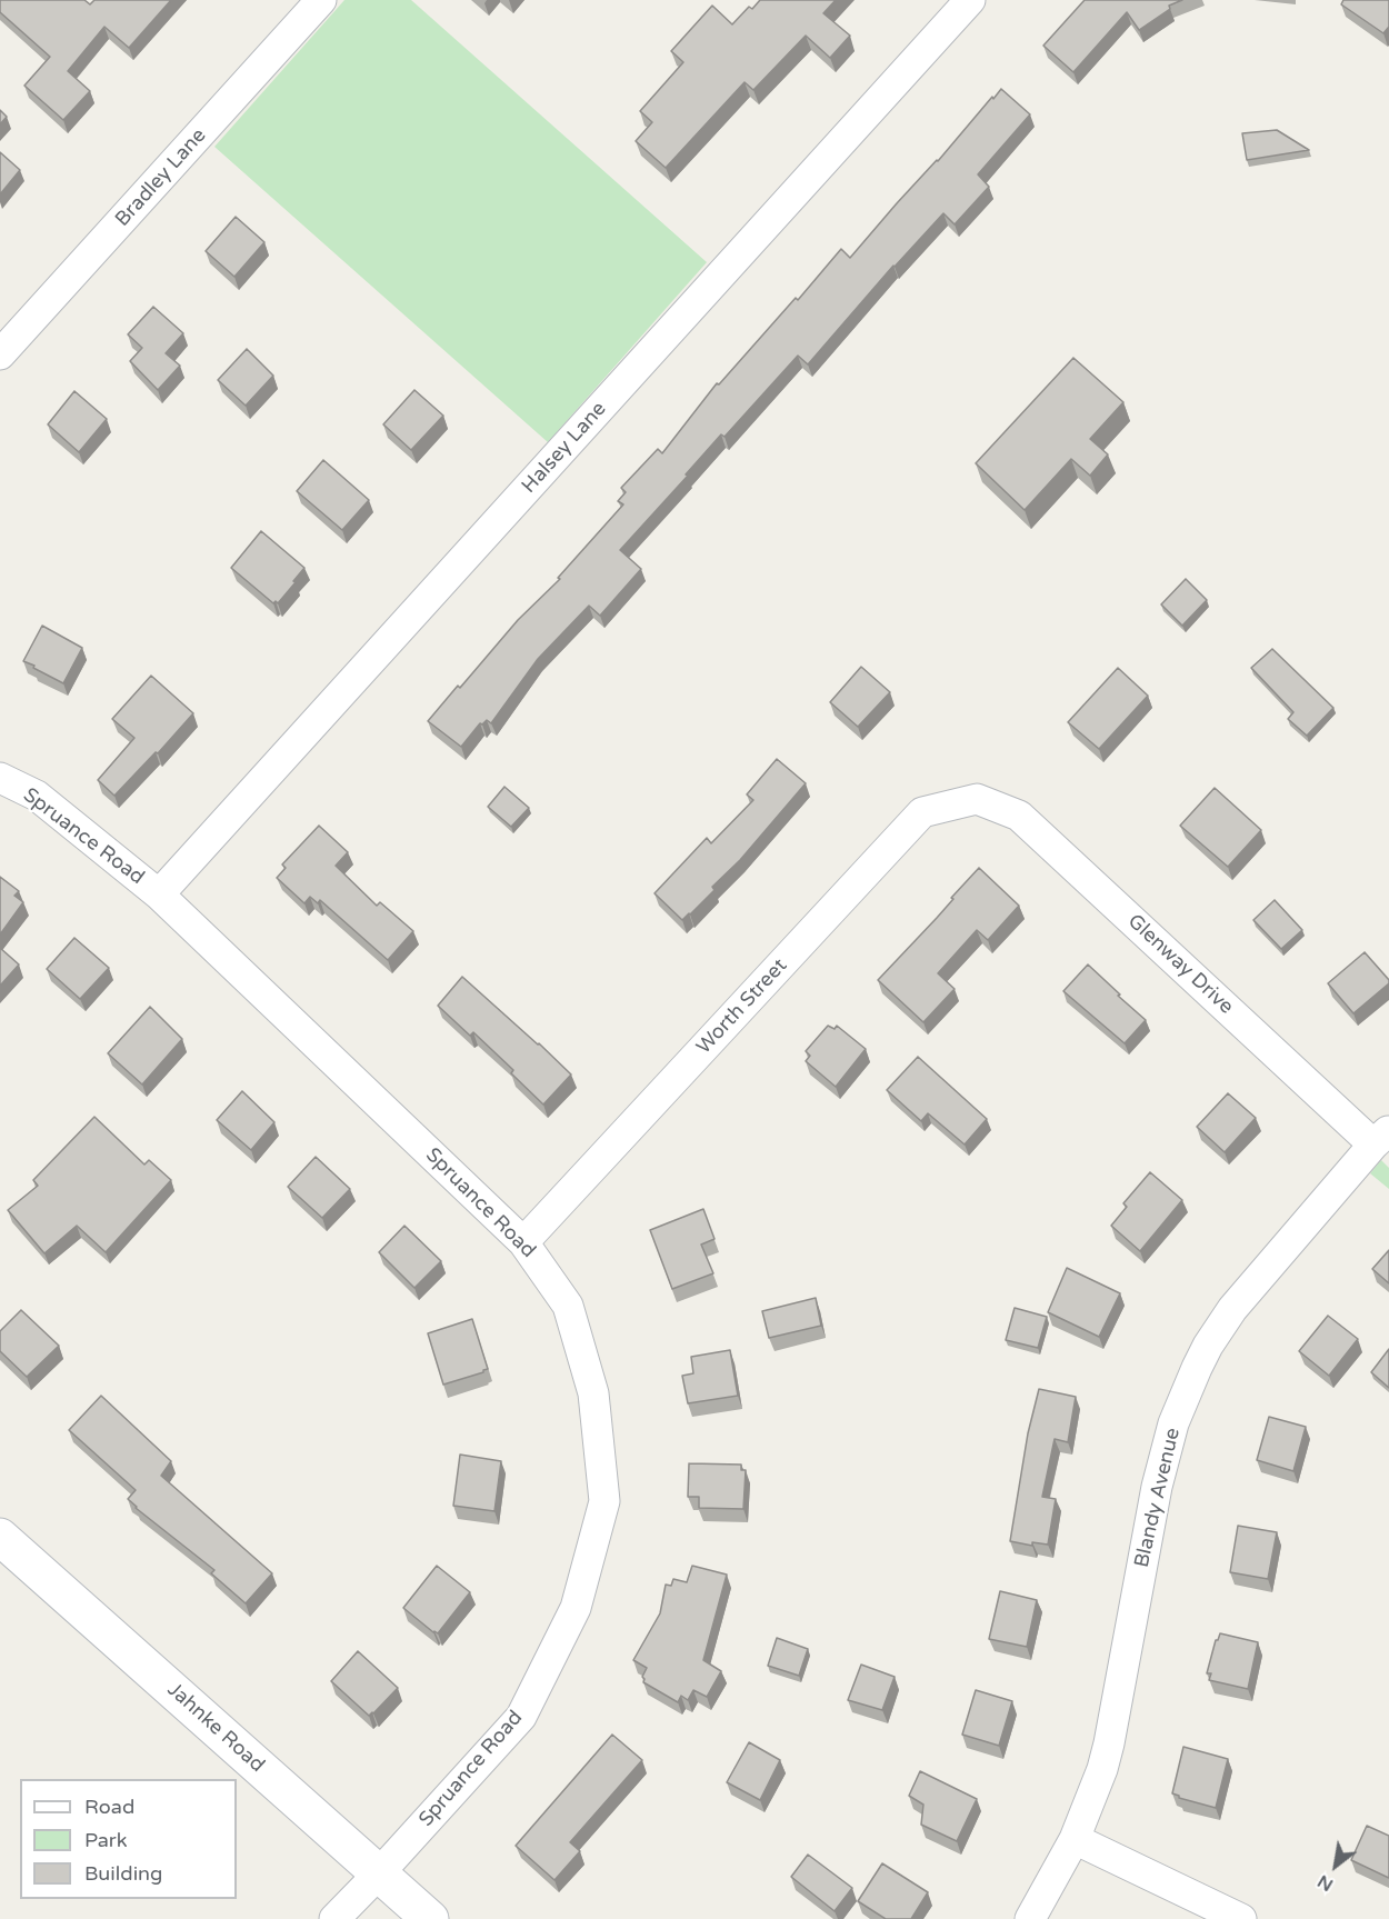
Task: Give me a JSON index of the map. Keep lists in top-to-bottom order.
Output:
{
  "streets": {
    "main road": ["Jahnke Road"],
    "street": [
      "Bradley Lane",
      "Halsey Lane",
      "Spruance Road",
      "Glenway Drive",
      "Worth Street",
      "Blandy Avenue"
    ]
  },
  "crossings": [
    ["Halsey Lane", "Spruance Road"],
    ["Spruance Road", "Worth Street"],
    ["Spruance Road", "Jahnke Road"],
    ["Glenway Drive", "Worth Street"],
    ["Glenway Drive", "Blandy Avenue"]
  ],
  "legend": ["Road", "Park", "Building"],
  "north": "bottom left"
}
